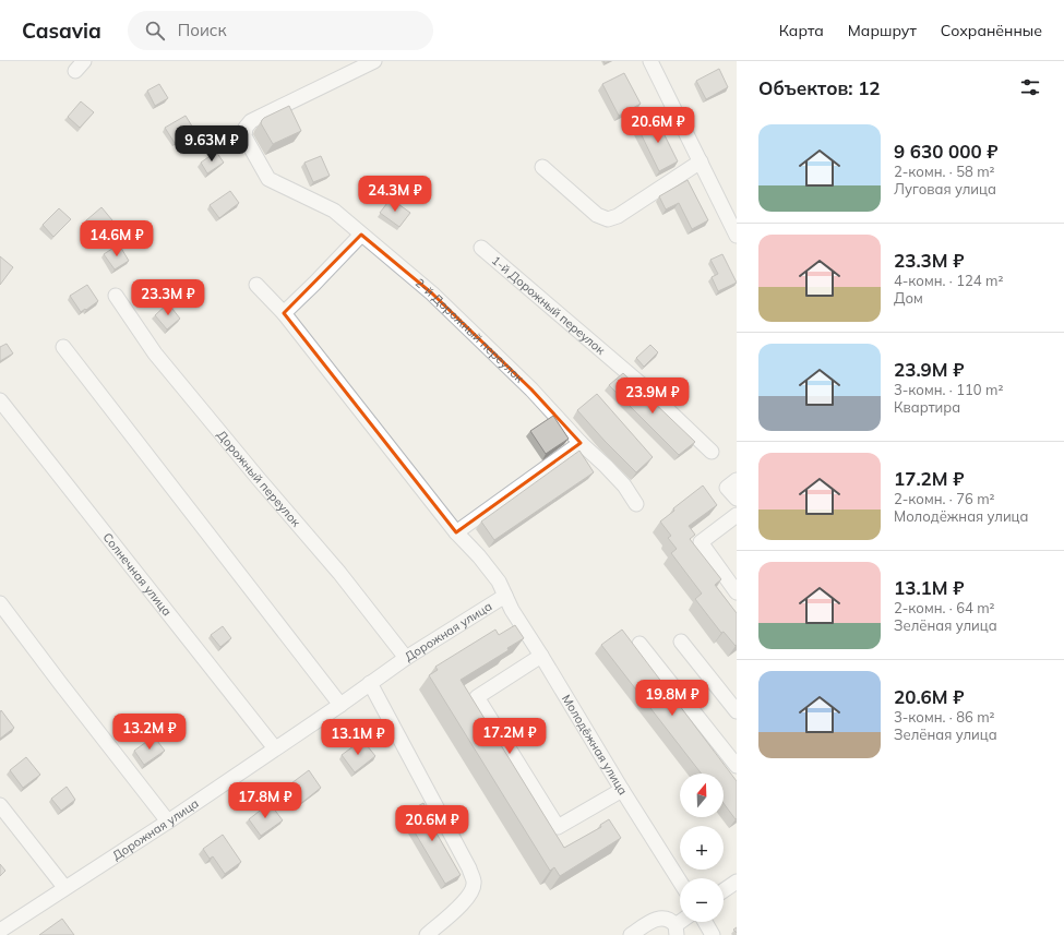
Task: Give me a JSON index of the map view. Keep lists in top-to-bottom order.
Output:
{
  "streets": {
    "street": [
      "1-й Дорожный переулок",
      "2-й Дорожный переулок",
      "Дорожный переулок",
      "Солнечная улица",
      "Дорожная улица",
      "Молодёжная улица"
    ]
  },
  "crossings": [
    ["Дорожный переулок", "Дорожная улица"],
    ["Солнечная улица", "Дорожная улица"],
    ["Дорожная улица", "Молодёжная улица"]
  ],
  "north": "top",
  "page": {
    "header": "Casavia",
    "search": "Поиск",
    "nav": ["Карта", "Маршрут", "Сохранённые"],
    "heading": "Объектов: 12",
    "price": [
      "20.6M ₽",
      "9.63M ₽",
      "24.3M ₽",
      "14.6M ₽",
      "23.3M ₽",
      "23.9M ₽",
      "19.8M ₽",
      "13.2M ₽",
      "17.2M ₽",
      "13.1M ₽",
      "17.8M ₽",
      "20.6M ₽"
    ],
    "list": [
      {
        "name": "9 630 000 ₽",
        "note": "2-комн. · 58 m² · Луговая улица"
      },
      {
        "name": "23.3M ₽",
        "note": "4-комн. · 124 m² · Дом"
      },
      {
        "name": "23.9M ₽",
        "note": "3-комн. · 110 m² · Квартира"
      },
      {
        "name": "17.2M ₽",
        "note": "2-комн. · 76 m² · Молодёжная улица"
      },
      {
        "name": "13.1M ₽",
        "note": "2-комн. · 64 m² · Зелёная улица"
      },
      {
        "name": "20.6M ₽",
        "note": "3-комн. · 86 m² · Зелёная улица"
      }
    ],
    "map_buttons": ["+", "−"]
  }
}
